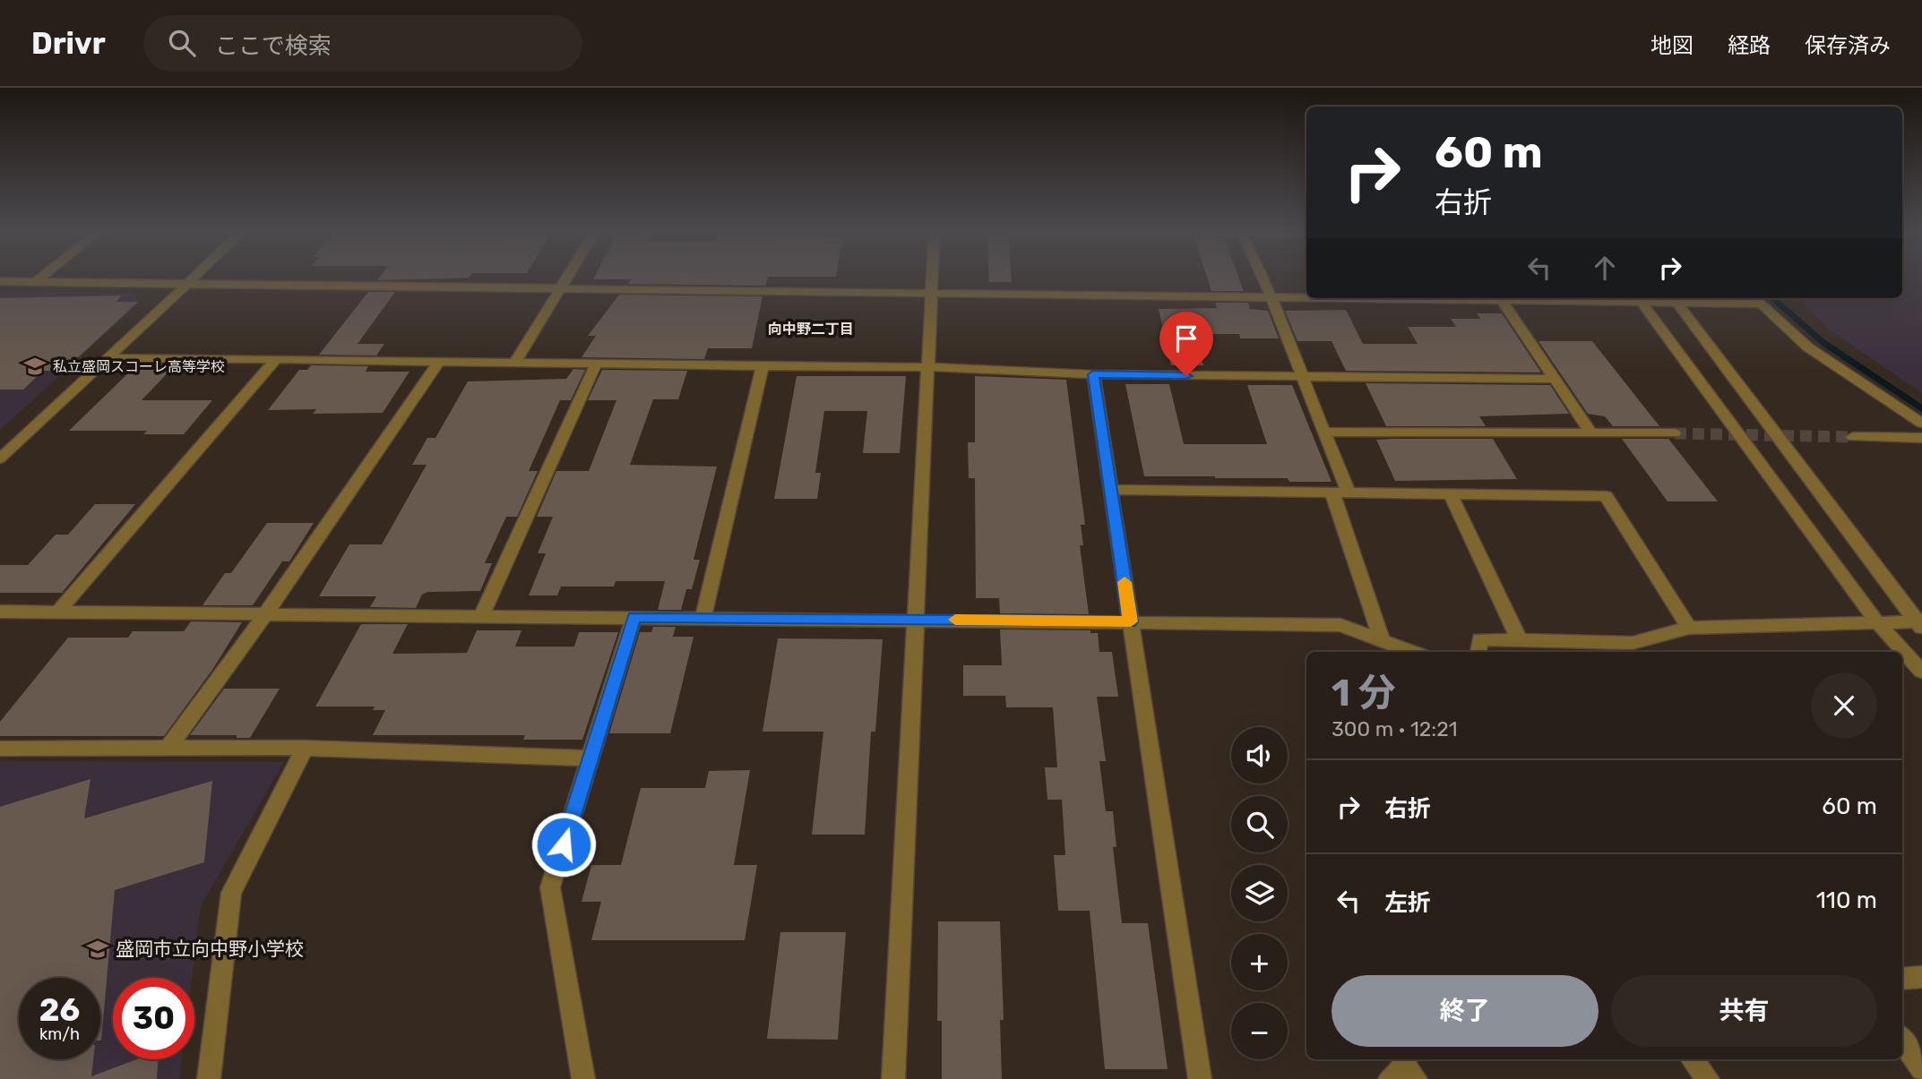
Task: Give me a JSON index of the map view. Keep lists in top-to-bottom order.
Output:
{
  "districts": ["向中野二丁目"],
  "places": {
    "school or university": ["私立盛岡スコーレ高等学校", "盛岡市立向中野小学校"]
  },
  "page": {
    "header": "Drivr",
    "search": "ここで検索",
    "nav": ["地図", "経路", "保存済み"],
    "turn": ["60 m", "右折"],
    "heading": ["1 分", "300 m · 12:21"],
    "map_buttons": ["+", "−"],
    "list": [
      {
        "name": "右折",
        "value": "60 m"
      },
      {
        "name": "左折",
        "value": "110 m"
      }
    ],
    "buttons": ["終了", "共有"],
    "speed": "26 km/h",
    "limit": "30"
  }
}
